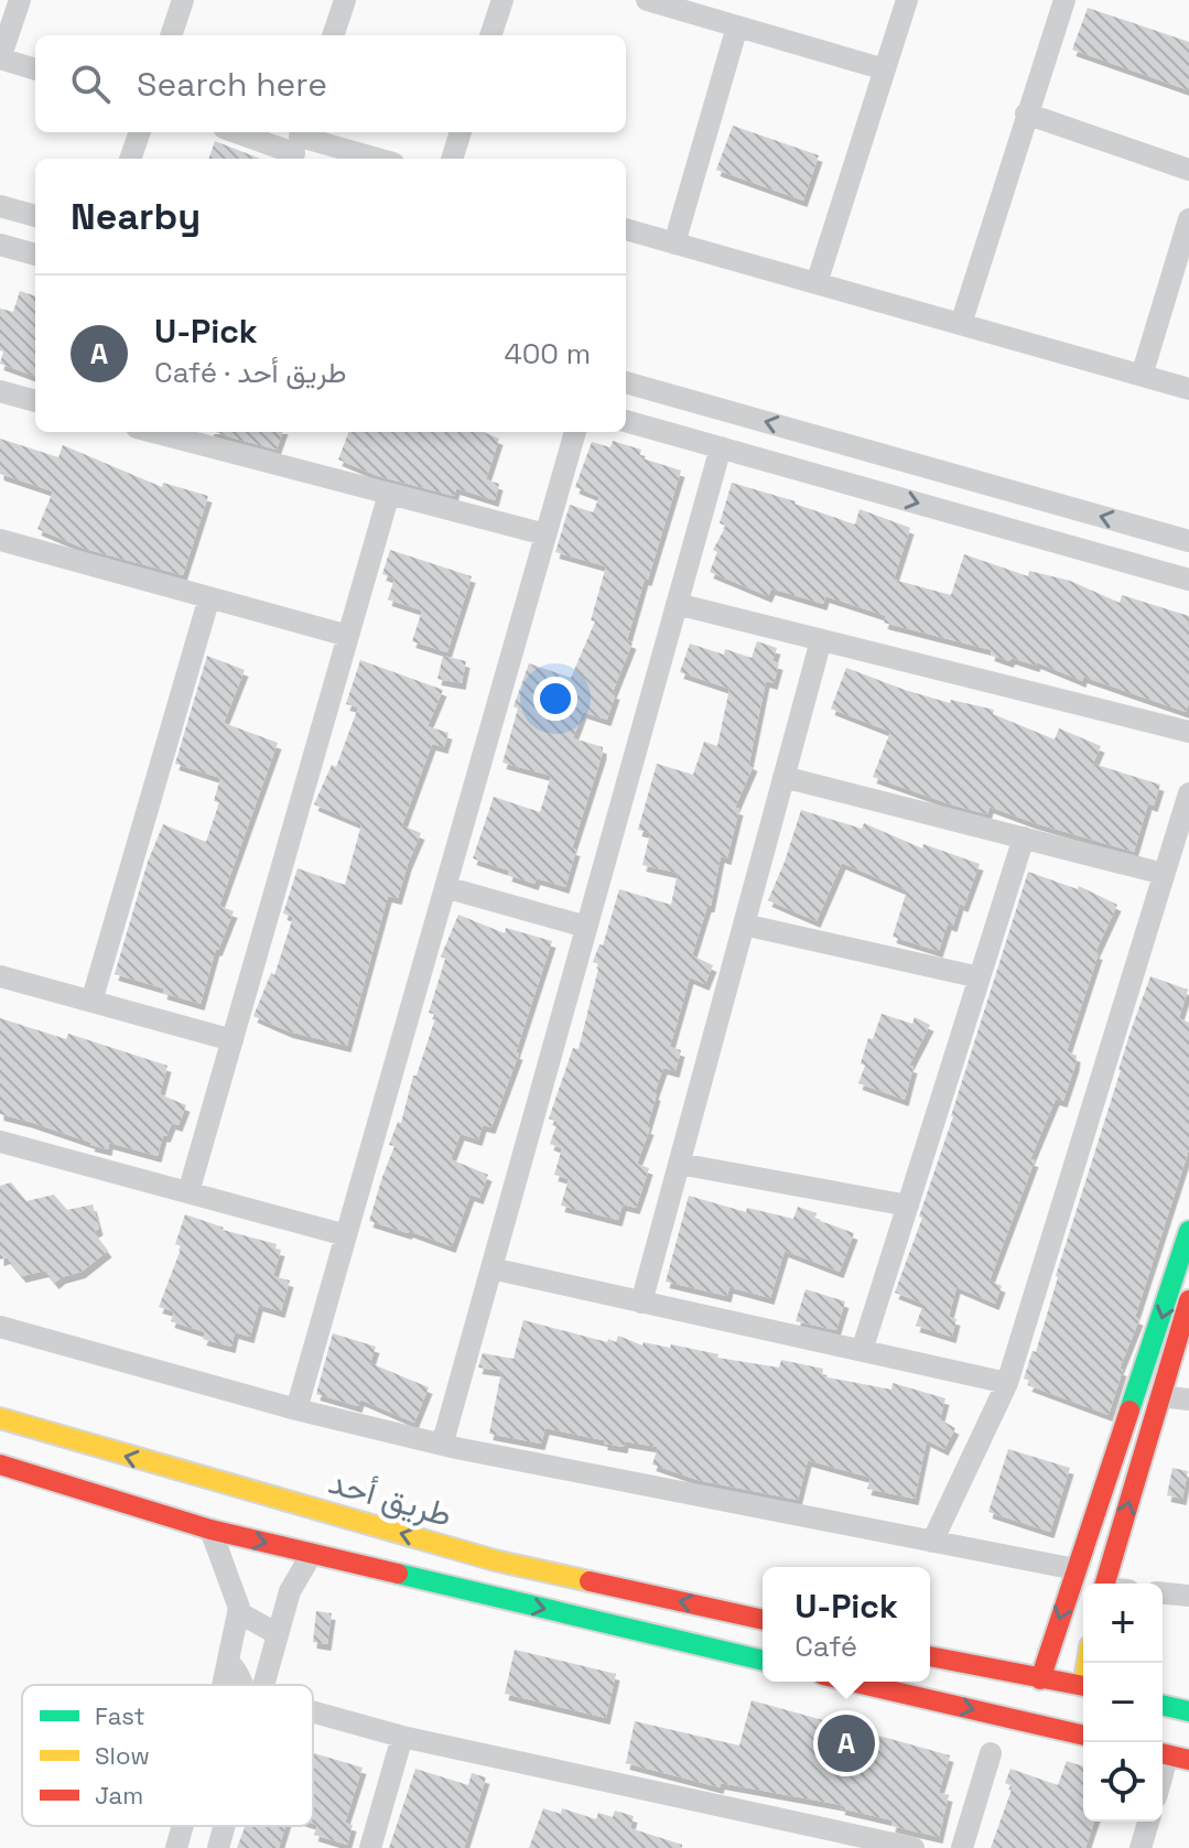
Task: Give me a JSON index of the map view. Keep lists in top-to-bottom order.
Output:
{
  "streets": {
    "main road": ["طريق أحد"]
  },
  "legend": ["Fast", "Slow", "Jam"],
  "page": {
    "search": "Search here",
    "heading": "Nearby",
    "list": [
      {
        "mark": "A",
        "name": "U-Pick",
        "note": "Café · طريق أحد",
        "value": "400 m"
      }
    ],
    "popup": ["U-Pick", "Café"],
    "map_buttons": ["+", "−"],
    "pins": "A"
  }
}
